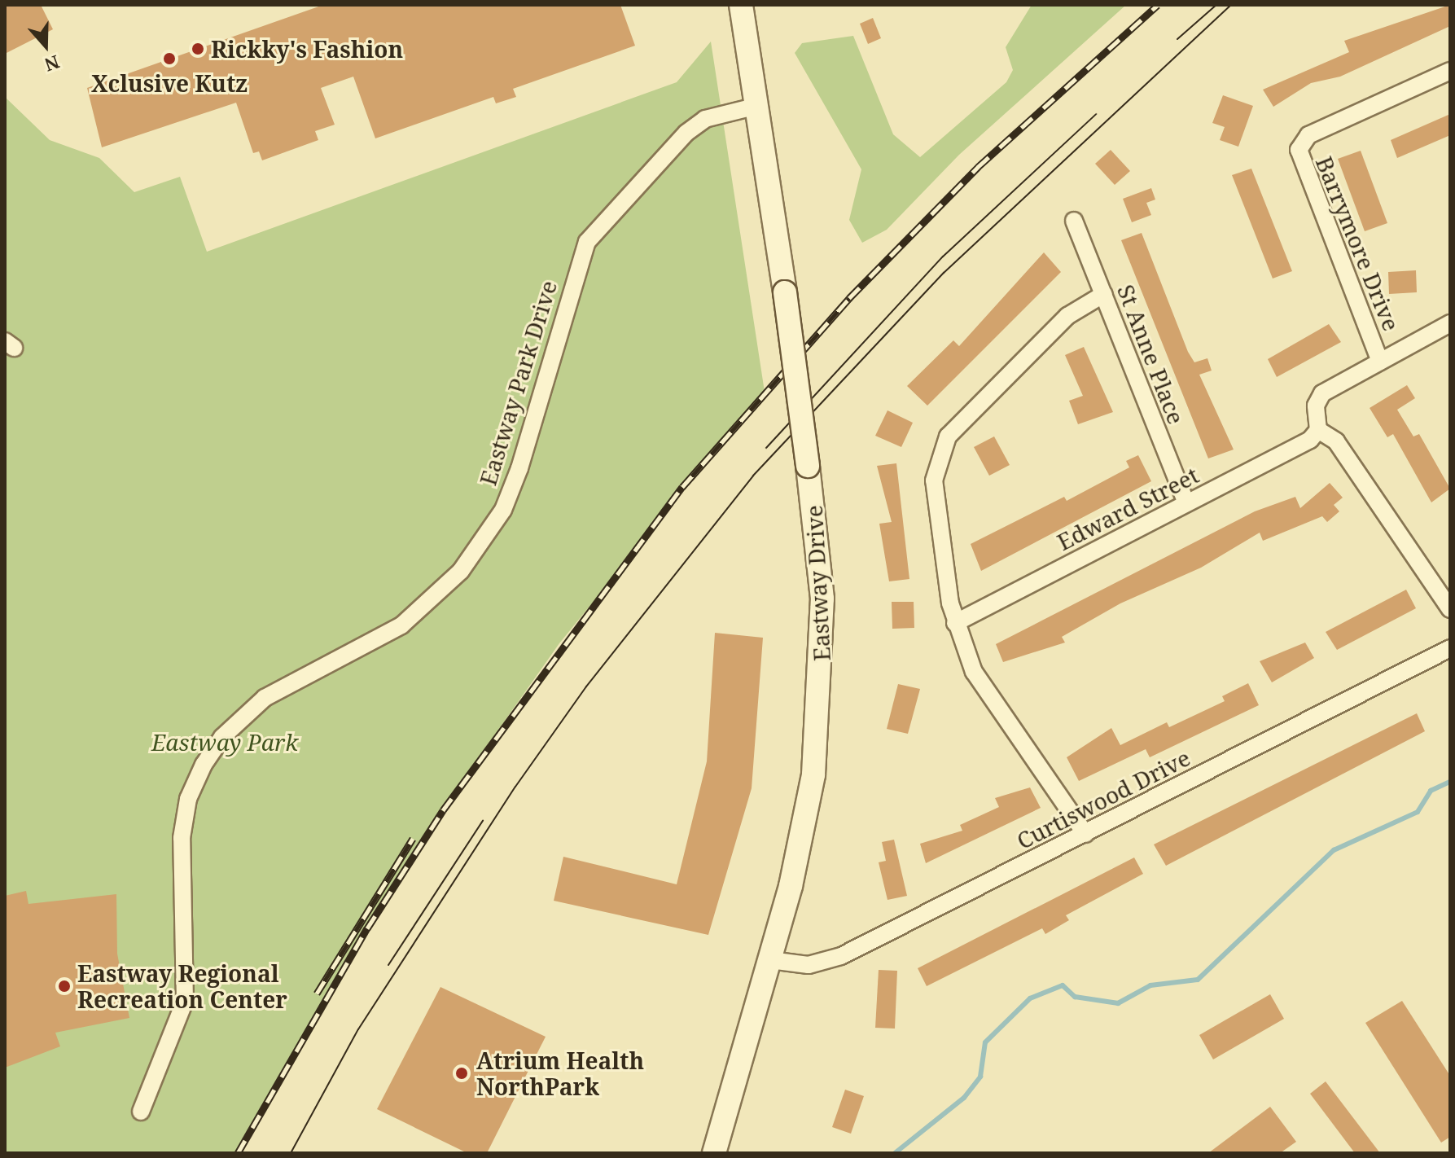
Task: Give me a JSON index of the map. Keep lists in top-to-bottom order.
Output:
{
  "streets": {
    "main road": ["Eastway Drive"],
    "street": [
      "Barrymore Drive",
      "St Anne Place",
      "Eastway Park Drive",
      "Edward Street",
      "Curtiswood Drive"
    ]
  },
  "crossings": [
    ["St Anne Place", "Edward Street"],
    ["Eastway Park Drive", "Eastway Drive"],
    ["Eastway Drive", "Curtiswood Drive"]
  ],
  "parks": ["Eastway Park"],
  "places": [
    "Rickky's Fashion",
    "Xclusive Kutz",
    "Eastway Regional Recreation Center",
    "Atrium Health NorthPark"
  ],
  "north": "bottom"
}
